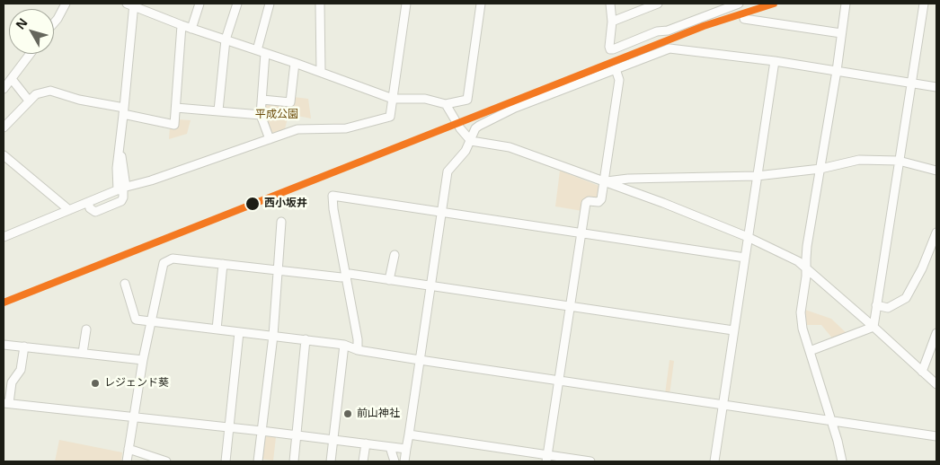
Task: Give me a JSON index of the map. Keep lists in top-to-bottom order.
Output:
{
  "parks": ["平成公園"],
  "places": ["西小坂井", "レジェンド葵", "前山神社"],
  "north": "top left"
}
